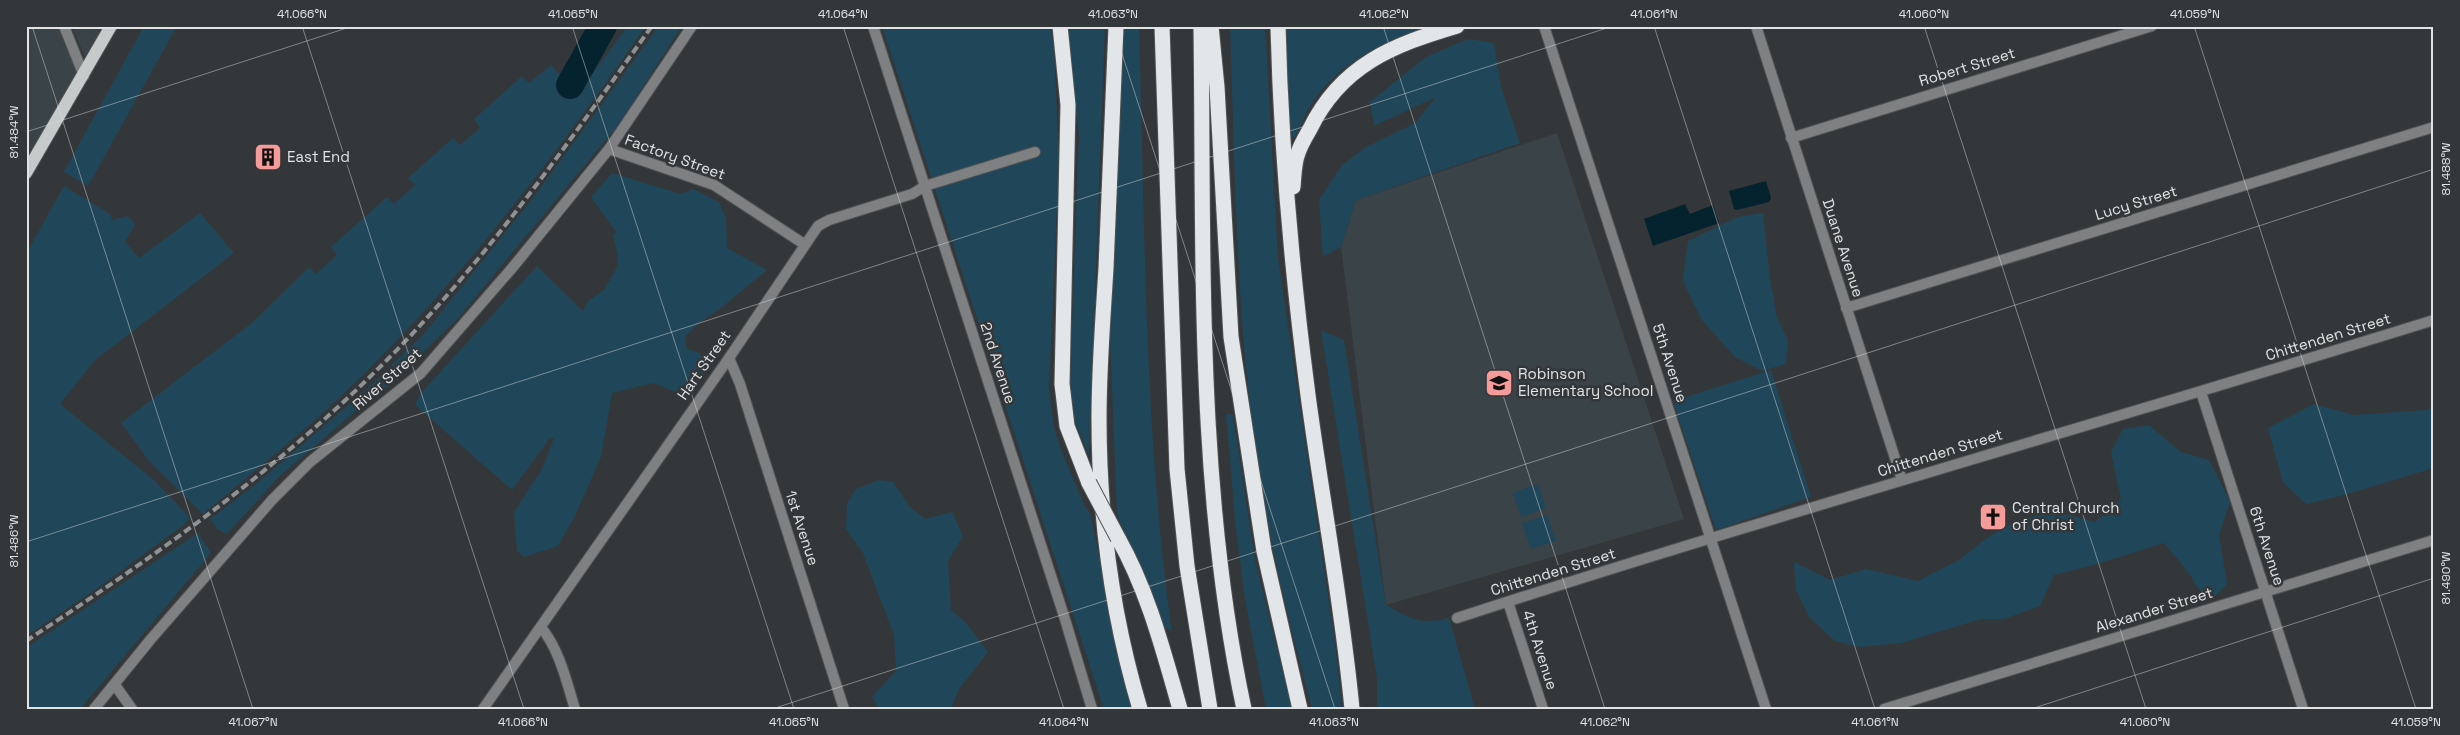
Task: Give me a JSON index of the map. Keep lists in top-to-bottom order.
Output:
{
  "streets": {
    "street": [
      "Robert Street",
      "Factory Street",
      "Lucy Street",
      "Duane Avenue",
      "Chittenden Street",
      "2nd Avenue",
      "5th Avenue",
      "Hart Street",
      "River Street",
      "1st Avenue",
      "6th Avenue",
      "Alexander Street",
      "4th Avenue"
    ]
  },
  "crossings": [
    ["Robert Street", "Duane Avenue"],
    ["Factory Street", "Hart Street"],
    ["Factory Street", "River Street"],
    ["Lucy Street", "Duane Avenue"],
    ["Duane Avenue", "Chittenden Street"],
    ["Chittenden Street", "5th Avenue"],
    ["Chittenden Street", "6th Avenue"],
    ["Chittenden Street", "4th Avenue"],
    ["2nd Avenue", "Hart Street"],
    ["Hart Street", "1st Avenue"],
    ["6th Avenue", "Alexander Street"]
  ],
  "places": {
    "building": ["East End"],
    "school or university": ["Robinson Elementary School"],
    "church": ["Central Church of Christ"]
  },
  "coordinates": [
    "41.066°N",
    "41.065°N",
    "41.064°N",
    "41.063°N",
    "41.062°N",
    "41.061°N",
    "41.060°N",
    "41.059°N",
    "81.484°W",
    "81.488°W",
    "81.486°W",
    "81.490°W",
    "41.067°N"
  ]
}
